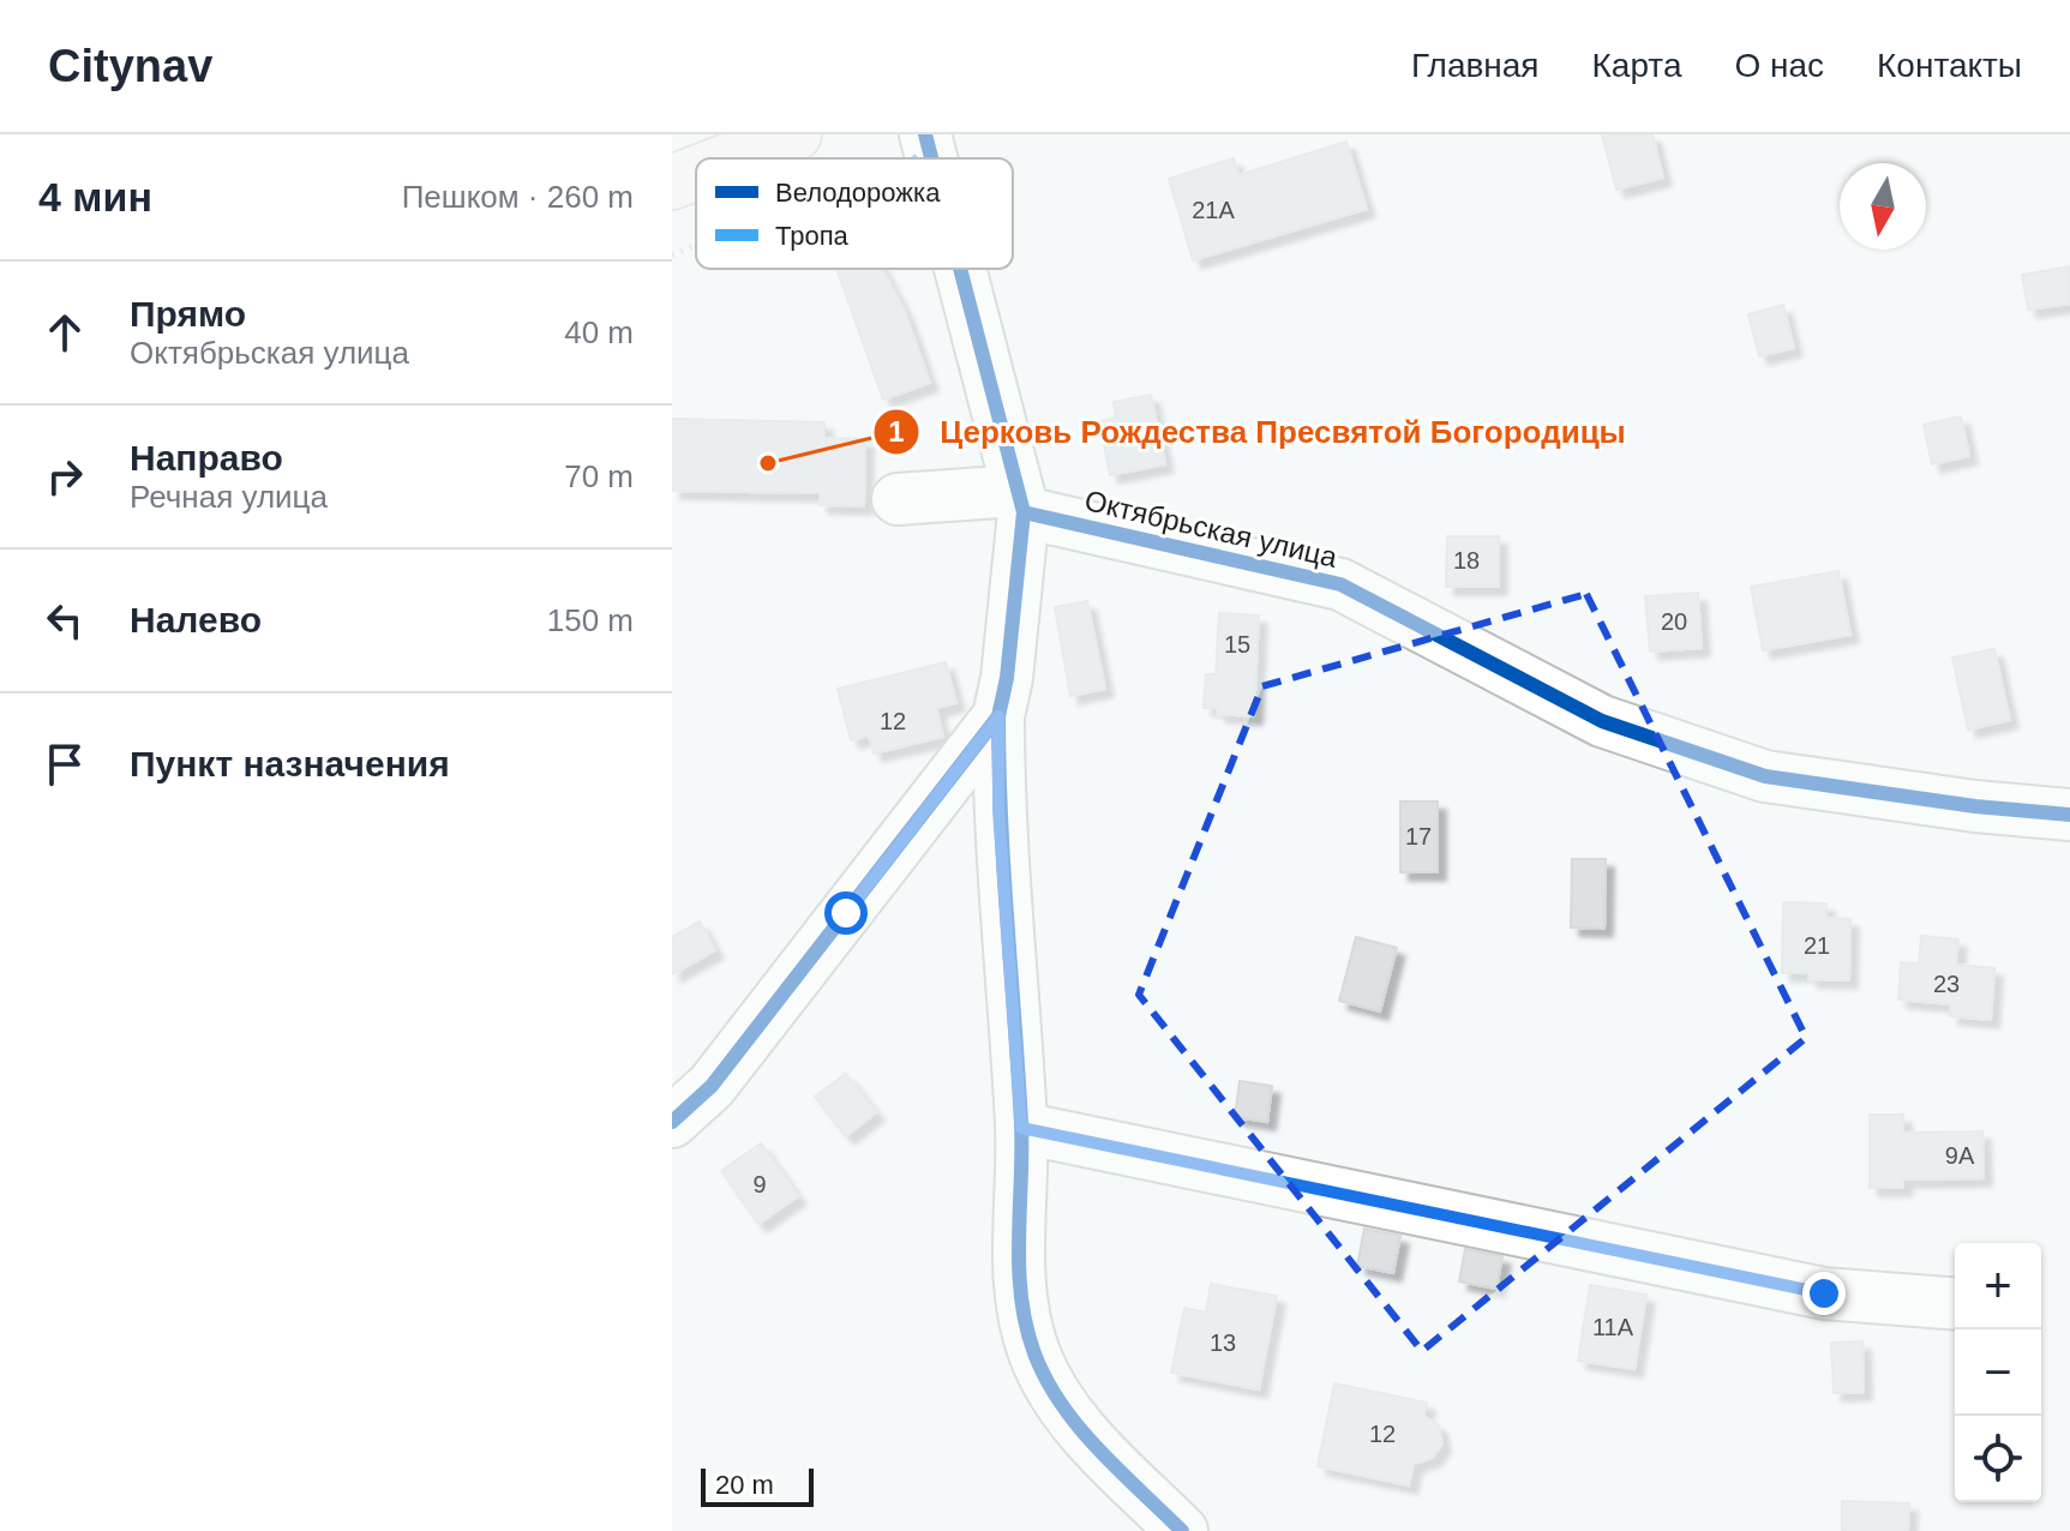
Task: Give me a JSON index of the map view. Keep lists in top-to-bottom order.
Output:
{
  "streets": {
    "street": ["Октябрьская улица"]
  },
  "places": ["Церковь Рождества Пресвятой Богородицы"],
  "house_numbers": [
    "21А",
    "18",
    "20",
    "15",
    "12",
    "17",
    "21",
    "23",
    "9А",
    "9",
    "11А",
    "13",
    "12"
  ],
  "legend": ["Велодорожка", "Тропа"],
  "scale_bar": "20 m",
  "north": "bottom",
  "page": {
    "header": "Citynav",
    "nav": [
      "Главная",
      "Карта",
      "О нас",
      "Контакты"
    ],
    "heading": ["4 мин", "Пешком · 260 m"],
    "list": [
      ["Прямо", "Октябрьская улица", "40 m"],
      ["Направо", "Речная улица", "70 m"],
      ["Налево", "150 m"],
      "Пункт назначения"
    ],
    "map_buttons": ["+", "−"],
    "scale": "20 m"
  }
}
